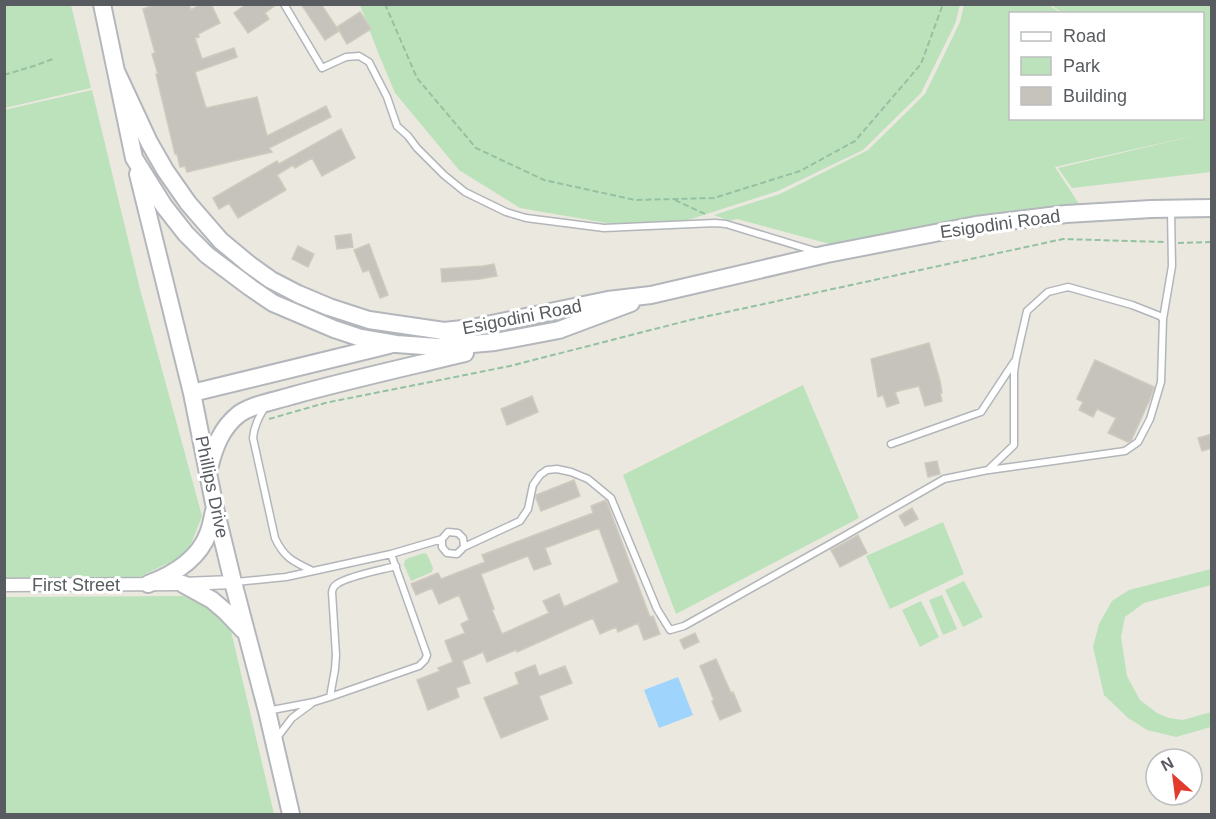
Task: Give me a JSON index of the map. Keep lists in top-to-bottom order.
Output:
{
  "streets": {
    "main road": ["Esigodini Road", "Phillips Drive"],
    "street": ["First Street"]
  },
  "crossings": [
    ["Esigodini Road", "Phillips Drive"],
    ["Phillips Drive", "First Street"]
  ],
  "legend": ["Road", "Park", "Building"],
  "north": "top left"
}
